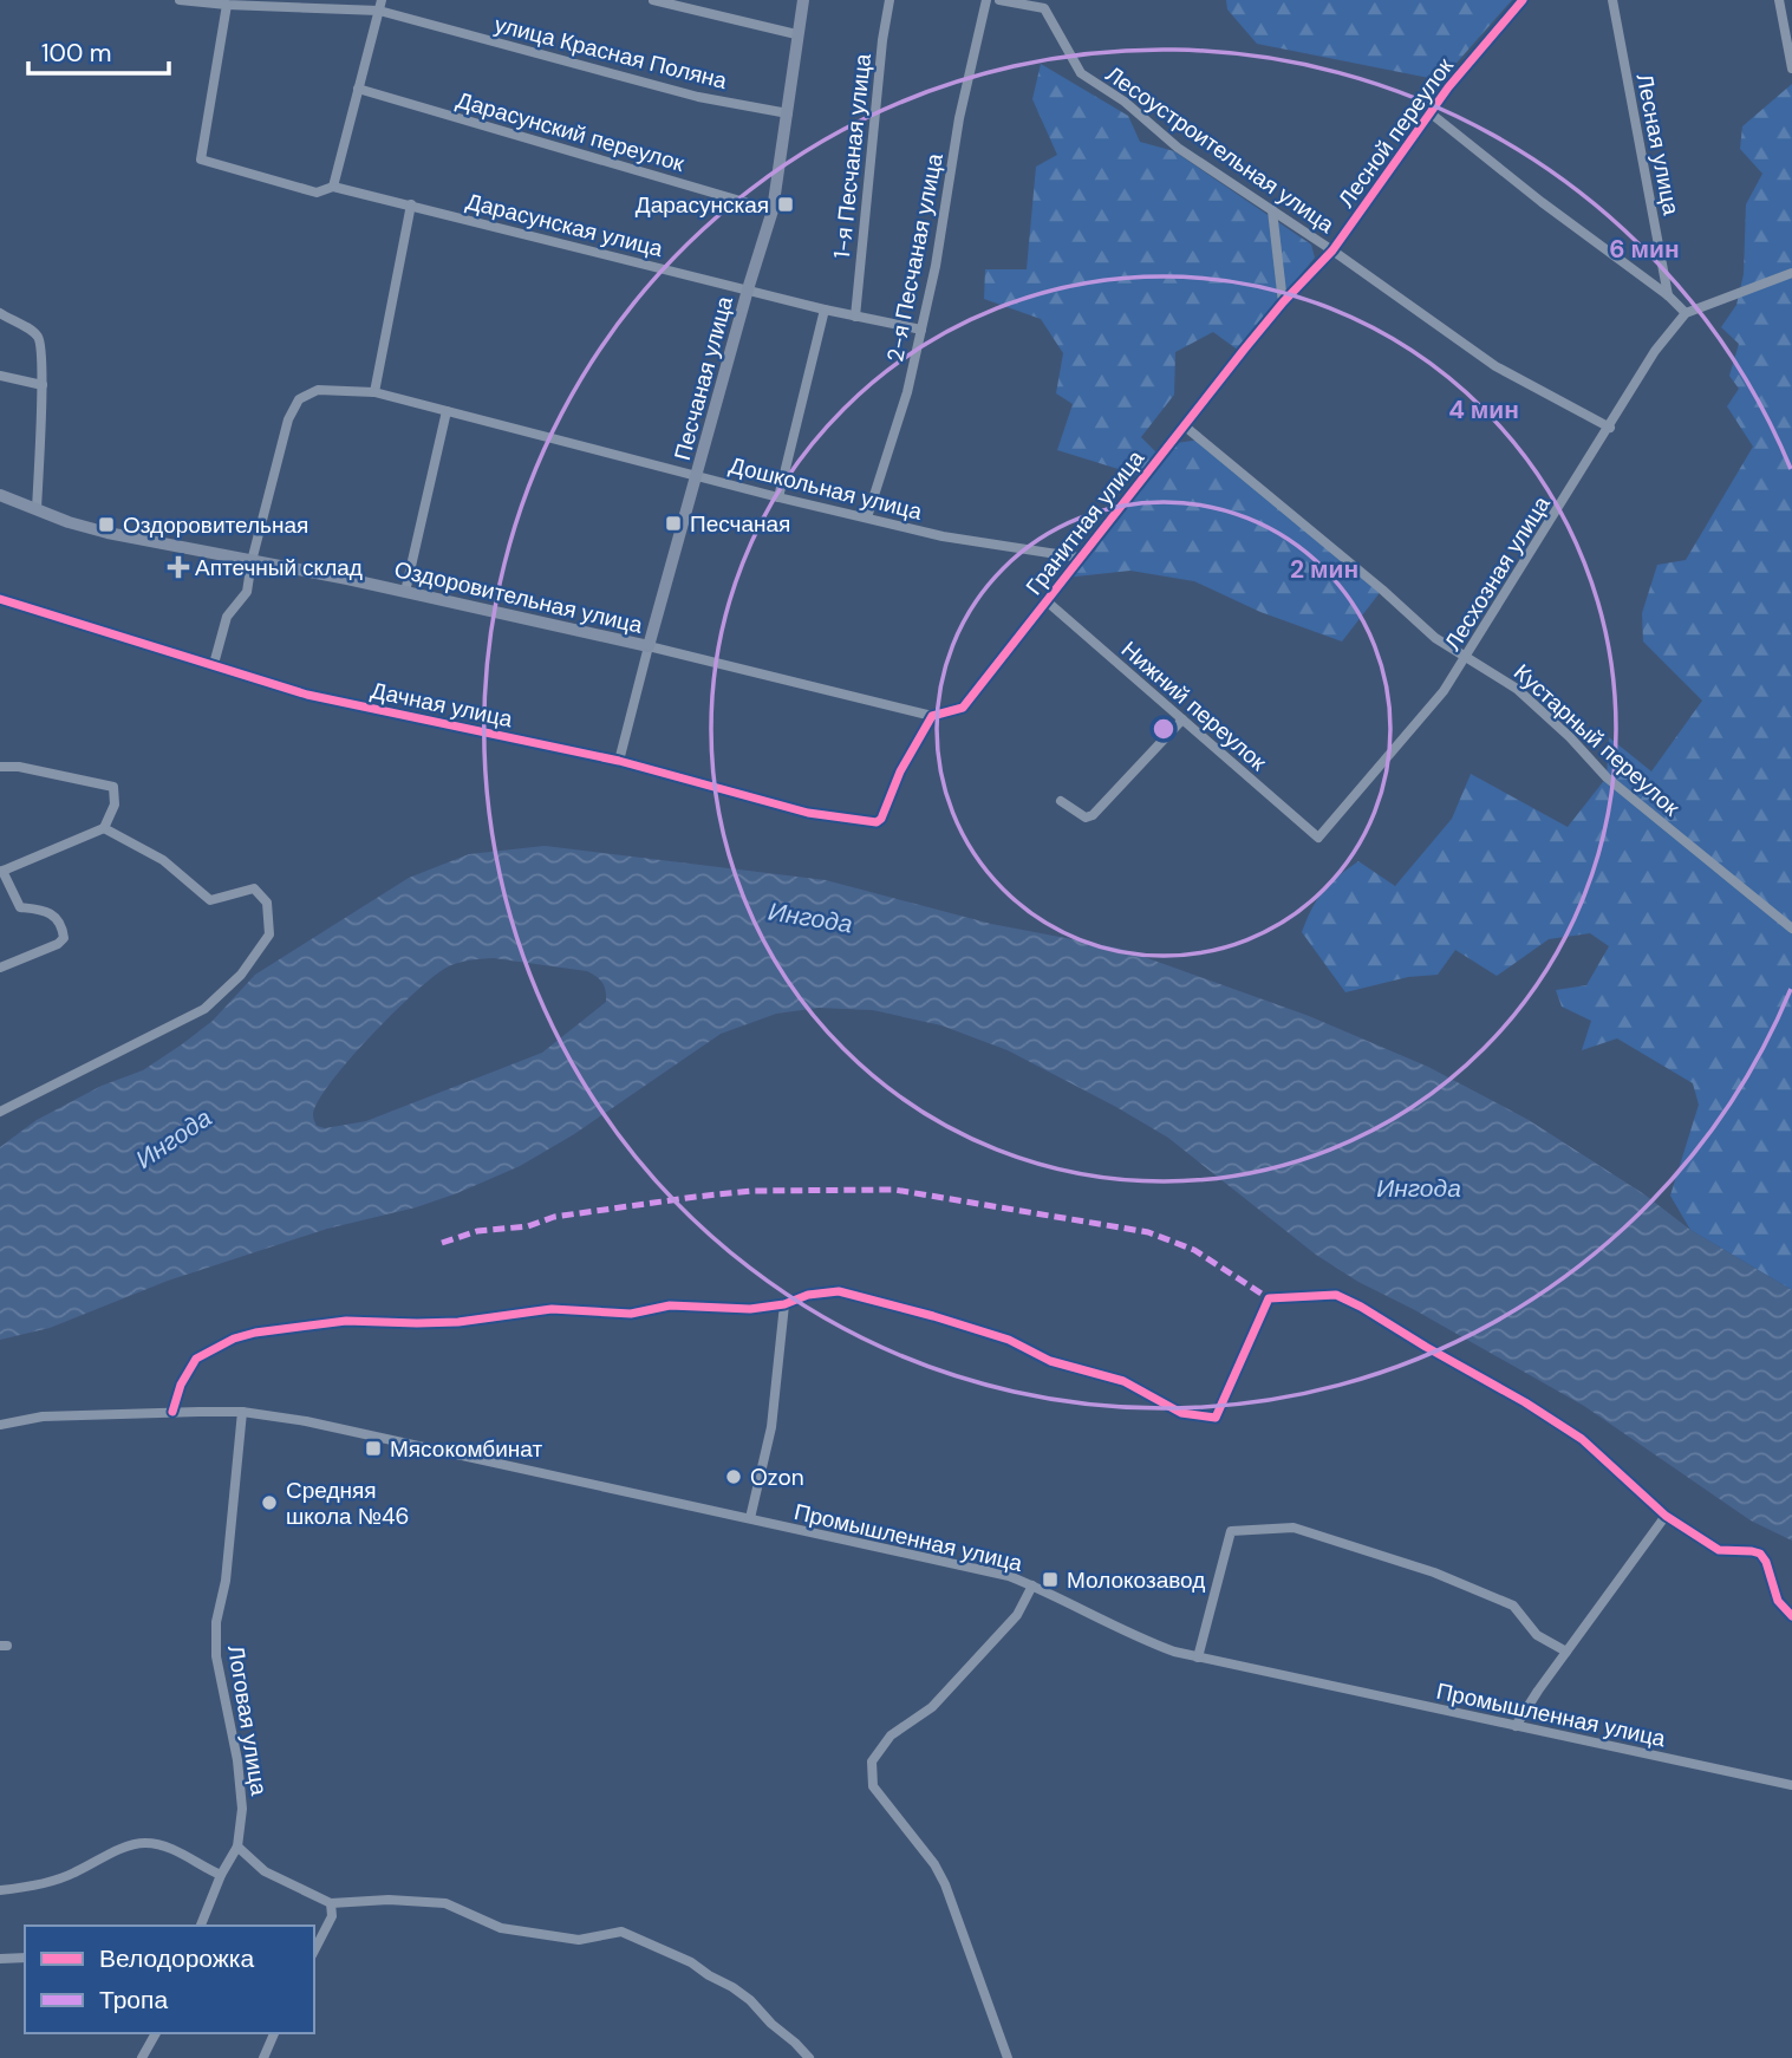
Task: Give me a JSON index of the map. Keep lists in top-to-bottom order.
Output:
{
  "streets": {
    "street": [
      "улица Красная Поляна",
      "Дарасунский переулок",
      "Лесной переулок",
      "Лесная улица",
      "Лесоустроительная улица",
      "1-я Песчаная улица",
      "Дарасунская улица",
      "2-я Песчаная улица",
      "Песчаная улица",
      "Дошкольная улица",
      "Гранитная улица",
      "Лесхозная улица",
      "Оздоровительная улица",
      "Дачная улица",
      "Нижний переулок",
      "Кустарный переулок",
      "Промышленная улица",
      "Логовая улица"
    ]
  },
  "crossings": [
    ["улица Красная Поляна", "Дарасунская улица"],
    ["улица Красная Поляна", "Песчаная улица"],
    ["Дарасунский переулок", "Песчаная улица"],
    ["Лесной переулок", "Лесоустроительная улица"],
    ["Лесной переулок", "Гранитная улица"],
    ["Лесоустроительная улица", "Гранитная улица"],
    ["Лесоустроительная улица", "Лесхозная улица"],
    ["1-я Песчаная улица", "Дарасунская улица"],
    ["Дарасунская улица", "2-я Песчаная улица"],
    ["Дарасунская улица", "Песчаная улица"],
    ["2-я Песчаная улица", "Дошкольная улица"],
    ["Песчаная улица", "Дошкольная улица"],
    ["Песчаная улица", "Оздоровительная улица"],
    ["Песчаная улица", "Дачная улица"],
    ["Дошкольная улица", "Гранитная улица"],
    ["Дошкольная улица", "Оздоровительная улица"],
    ["Дошкольная улица", "Дачная улица"],
    ["Гранитная улица", "Оздоровительная улица"],
    ["Гранитная улица", "Дачная улица"],
    ["Гранитная улица", "Нижний переулок"],
    ["Гранитная улица", "Кустарный переулок"],
    ["Лесхозная улица", "Нижний переулок"],
    ["Лесхозная улица", "Кустарный переулок"],
    ["Оздоровительная улица", "Дачная улица"],
    ["Промышленная улица", "Логовая улица"]
  ],
  "water": ["Ингода"],
  "places": {
    "transit": [
      "Дарасунская",
      "Песчаная",
      "Оздоровительная",
      "Мясокомбинат",
      "Молокозавод"
    ],
    "health": ["Аптечный склад"],
    "other": ["Ozon", "Средняя школа №46"]
  },
  "legend": ["Велодорожка", "Тропа"],
  "scale_bar": "100 m",
  "rings": ["6 мин", "4 мин", "2 мин"]
}
